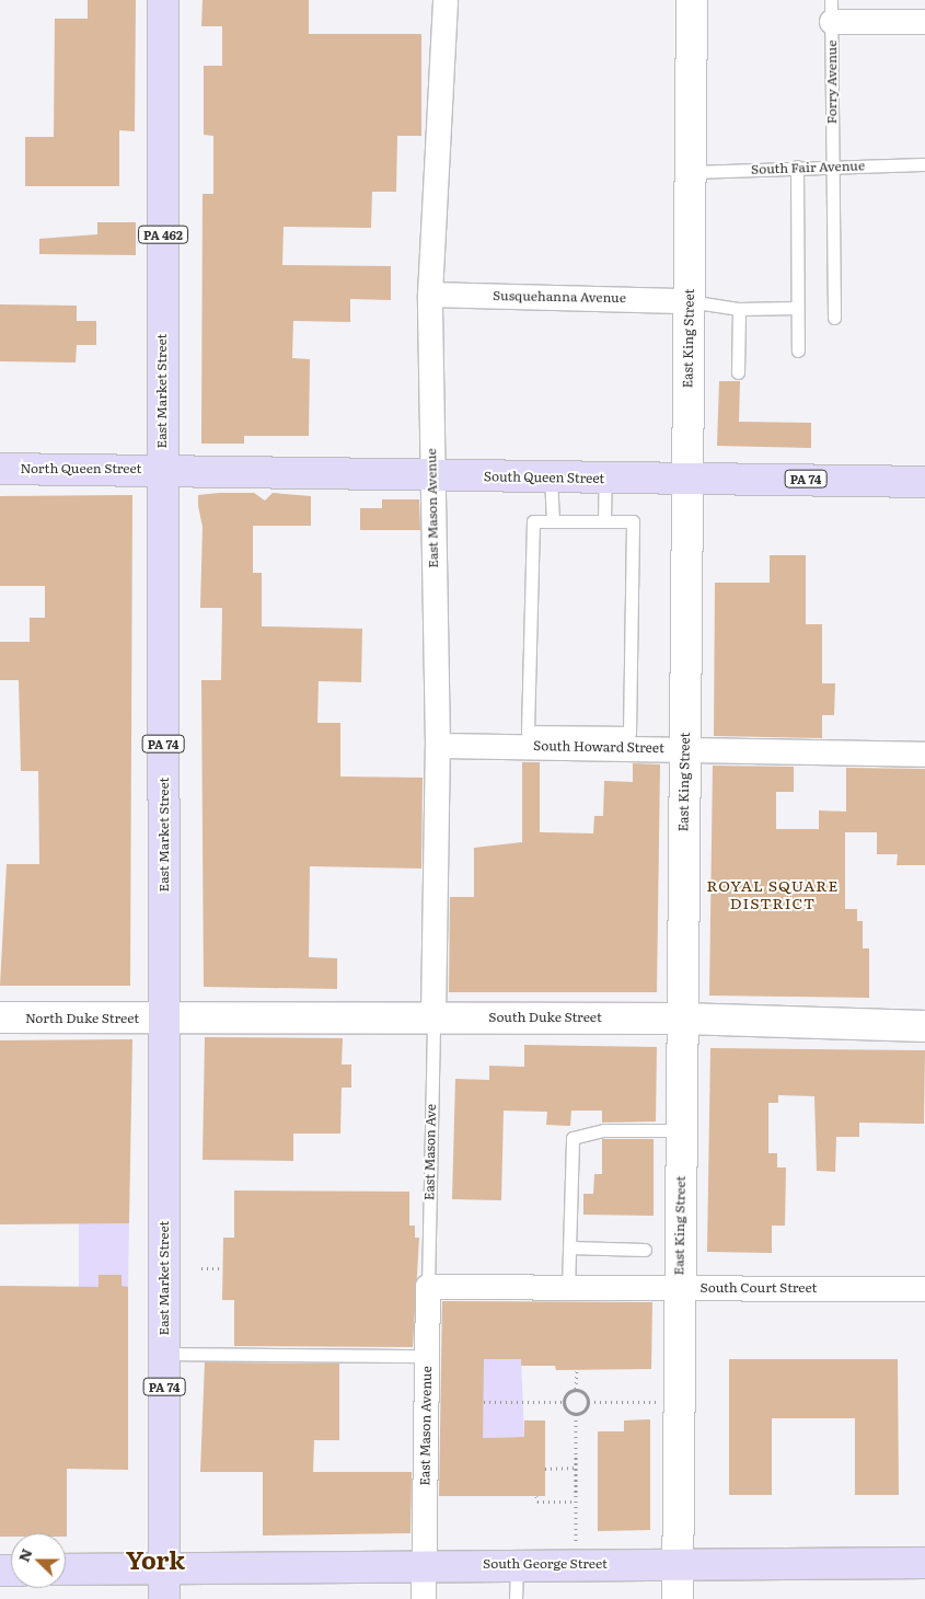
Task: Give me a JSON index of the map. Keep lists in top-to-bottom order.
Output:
{
  "streets": {
    "main road": [
      "PA 462",
      "East Market Street",
      "North Queen Street",
      "South Queen Street",
      "PA 74",
      "South George Street"
    ],
    "street": [
      "Susquehanna Avenue",
      "East King Street",
      "East Mason Avenue",
      "South Howard Street",
      "South Duke Street",
      "North Duke Street",
      "South Court Street"
    ],
    "lane": ["Forry Avenue", "South Fair Avenue", "East Mason Ave"]
  },
  "crossings": [
    ["Forry Avenue", "South Fair Avenue"],
    ["South Fair Avenue", "East King Street"],
    ["Susquehanna Avenue", "East King Street"],
    ["Susquehanna Avenue", "East Mason Avenue"],
    ["East King Street", "South Queen Street"],
    ["East King Street", "South Howard Street"],
    ["East King Street", "South Duke Street"],
    ["East King Street", "South Court Street"],
    ["East King Street", "South George Street"],
    ["East Market Street", "North Queen Street"],
    ["East Market Street", "South Queen Street"],
    ["East Market Street", "PA 74"],
    ["East Market Street", "South Duke Street"],
    ["East Market Street", "North Duke Street"],
    ["East Market Street", "South George Street"],
    ["North Queen Street", "South Queen Street"],
    ["South Queen Street", "East Mason Avenue"],
    ["PA 74", "South George Street"],
    ["East Mason Avenue", "South Howard Street"],
    ["East Mason Avenue", "South Duke Street"],
    ["East Mason Avenue", "East Mason Ave"],
    ["East Mason Avenue", "South Court Street"],
    ["East Mason Avenue", "South George Street"],
    ["South Duke Street", "North Duke Street"],
    ["South Duke Street", "East Mason Ave"],
    ["East Mason Ave", "South Court Street"]
  ],
  "districts": ["ROYAL SQUARE DISTRICT", "York"],
  "north": "left"
}
